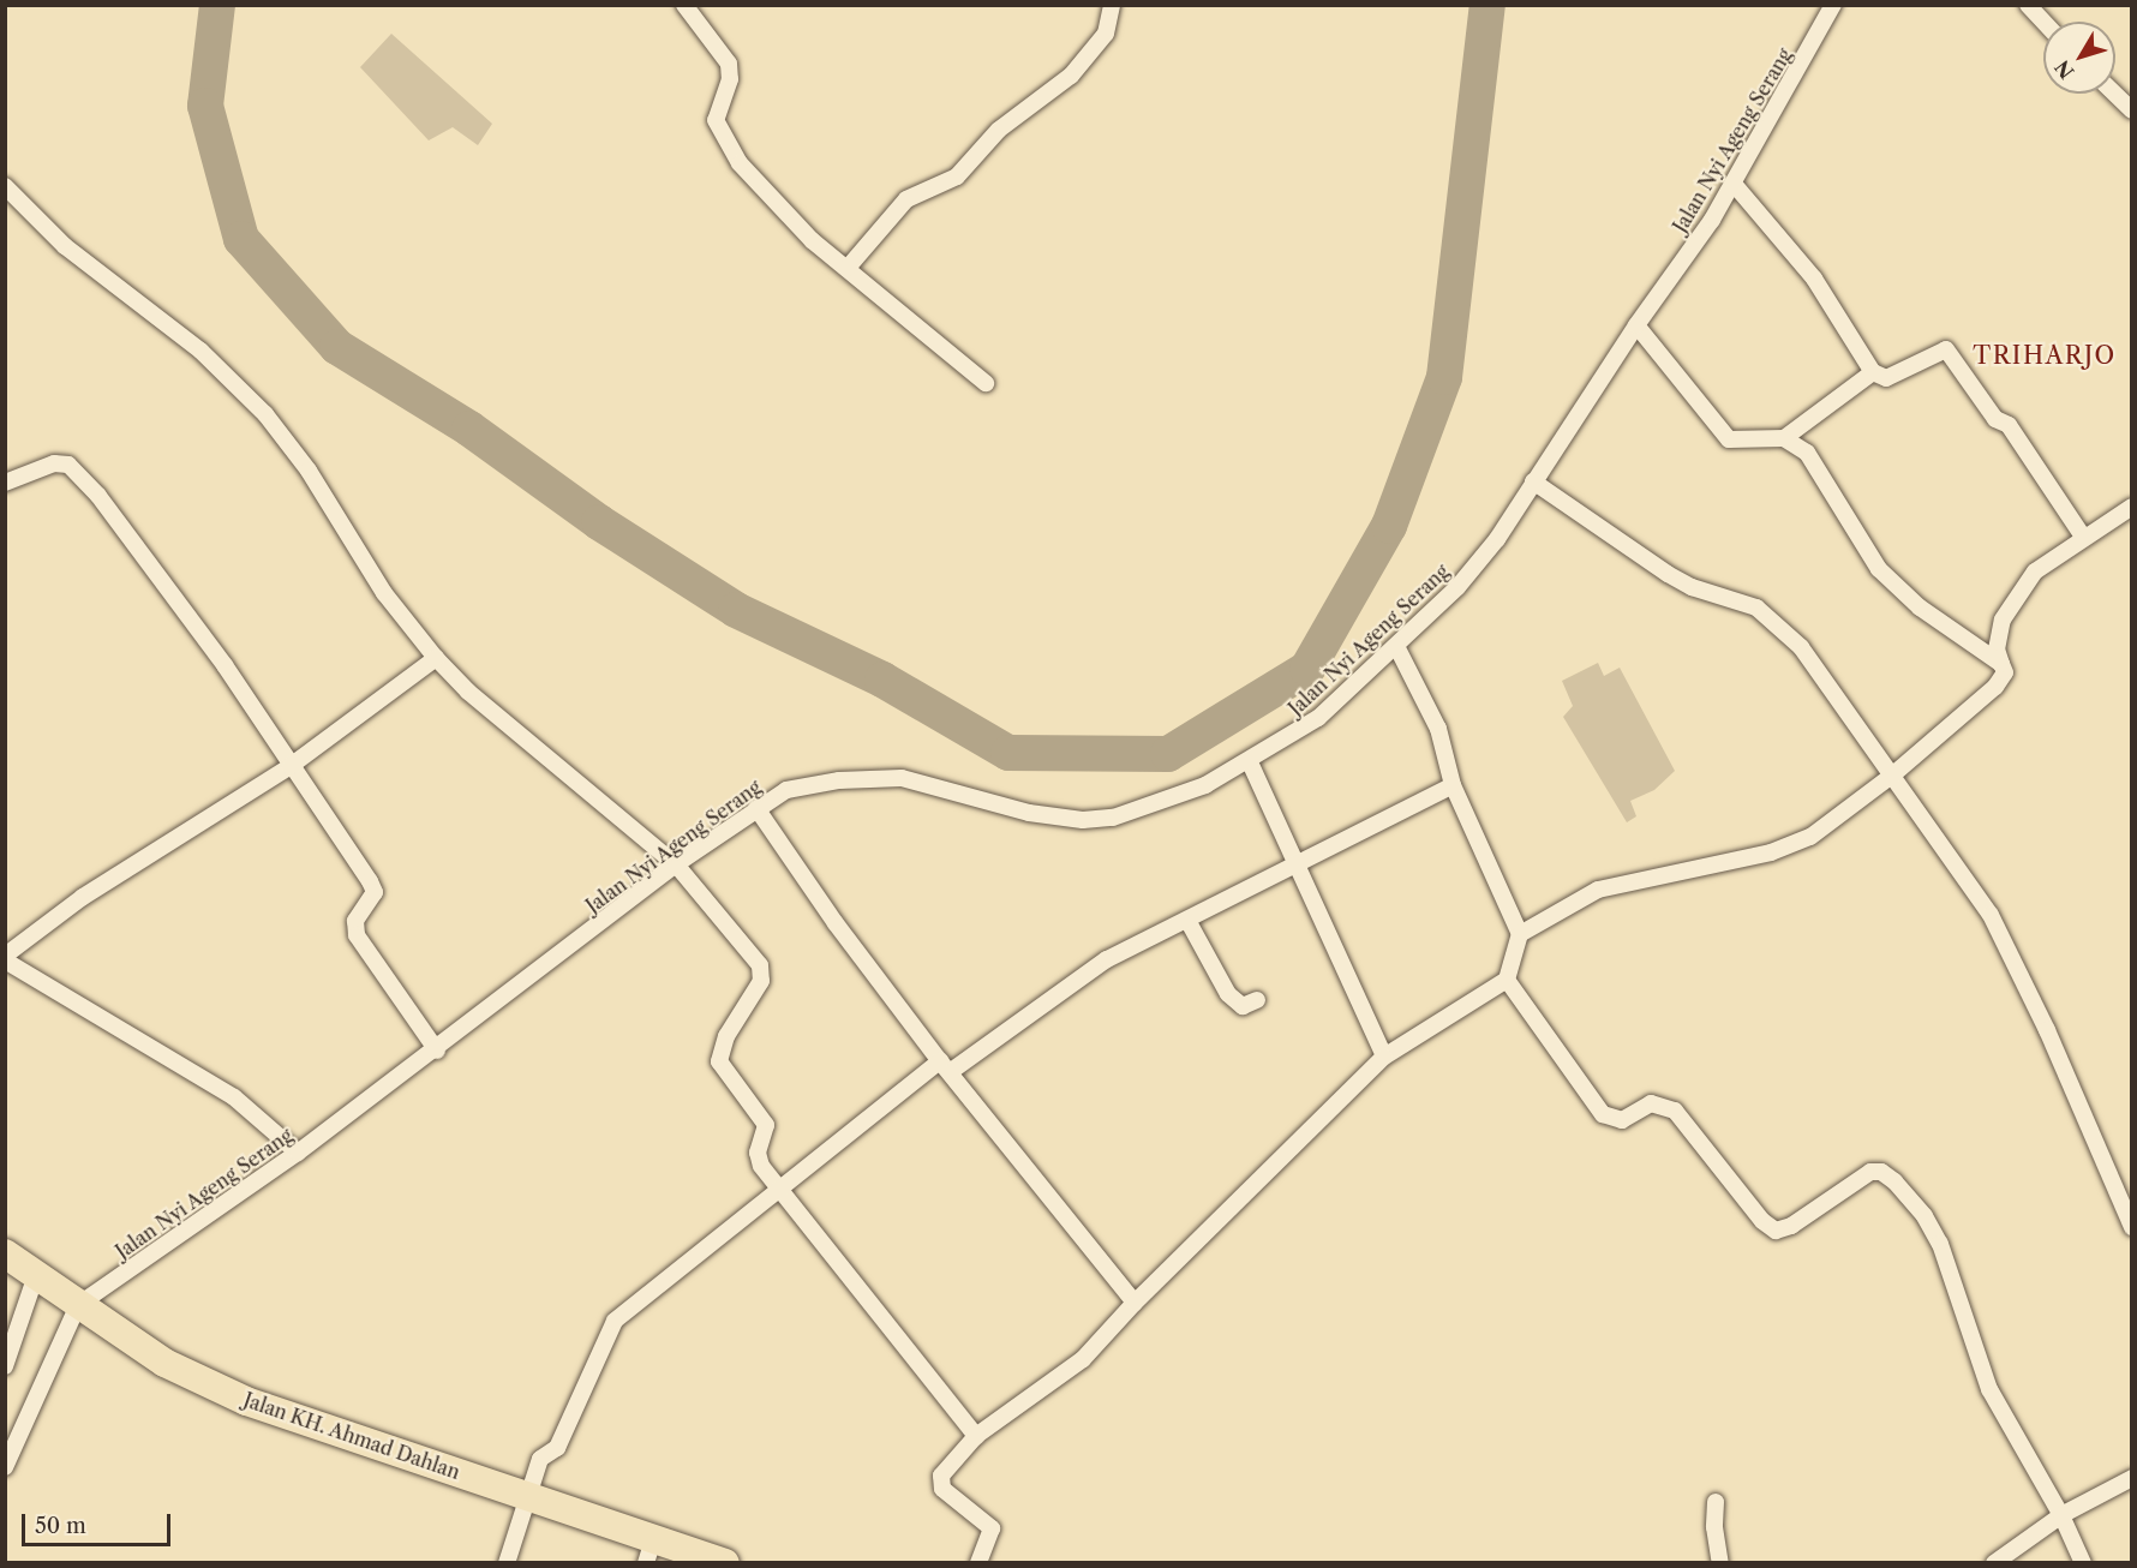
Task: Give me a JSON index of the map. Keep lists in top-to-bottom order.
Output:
{
  "streets": {
    "highway": ["Jalan KH. Ahmad Dahlan"],
    "street": ["Jalan Nyi Ageng Serang"]
  },
  "crossings": [
    ["Jalan Nyi Ageng Serang", "Jalan KH. Ahmad Dahlan"]
  ],
  "districts": ["TRIHARJO"],
  "scale_bar": "50 m",
  "north": "bottom left"
}
